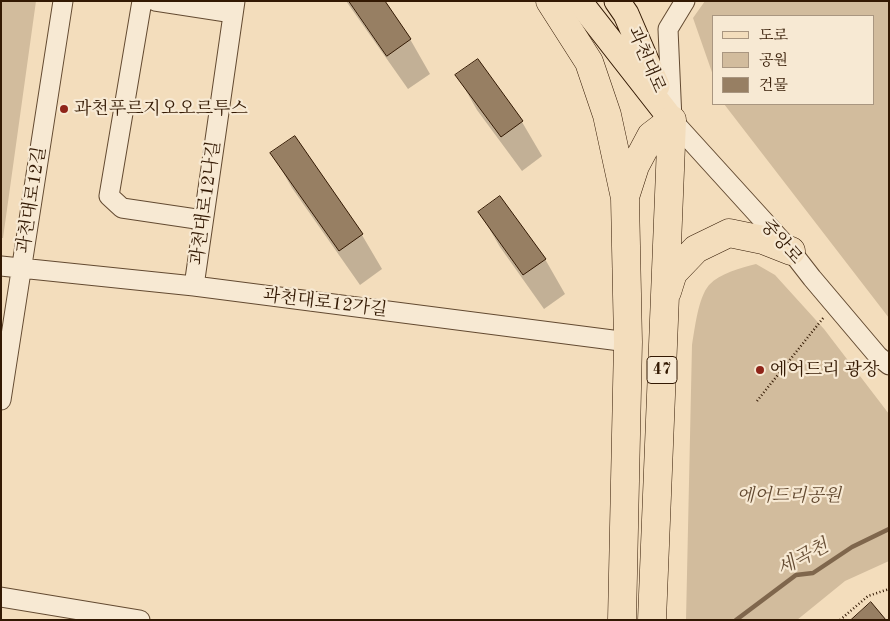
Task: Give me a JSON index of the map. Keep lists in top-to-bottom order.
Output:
{
  "streets": {
    "highway": ["47"],
    "main road": ["과천대로"],
    "street": [
      "과천대로12길",
      "과천대로12나길",
      "중앙로",
      "과천대로12가길"
    ]
  },
  "crossings": [
    ["과천대로", "중앙로"],
    ["과천대로", "47"],
    ["과천대로12길", "과천대로12가길"],
    ["과천대로12나길", "과천대로12가길"],
    ["중앙로", "47"]
  ],
  "water": ["세곡천"],
  "parks": ["에어드리공원"],
  "places": ["과천푸르지오오르투스", "에어드리 광장"],
  "legend": ["도로", "공원", "건물"]
}
